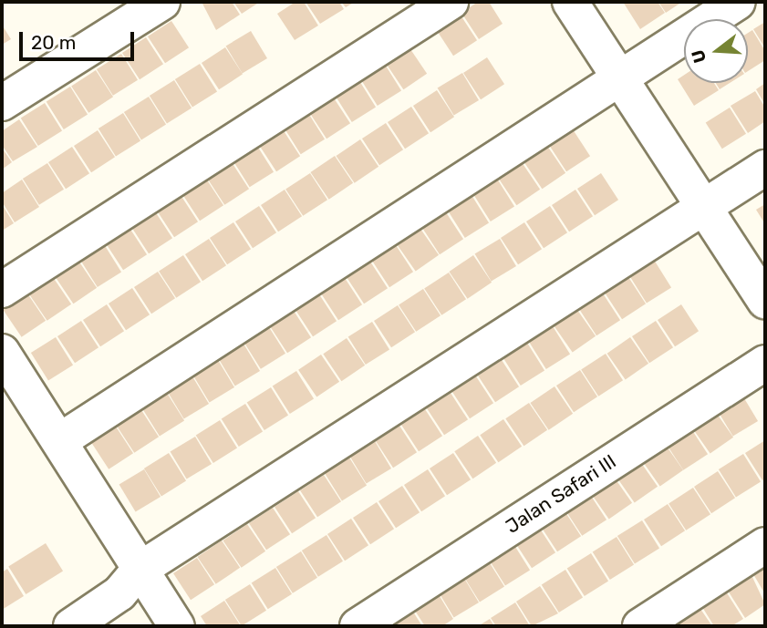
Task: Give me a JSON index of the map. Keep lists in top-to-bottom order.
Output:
{
  "streets": {
    "street": ["Jalan Safari III"]
  },
  "scale_bar": "20 m",
  "north": "left"
}
